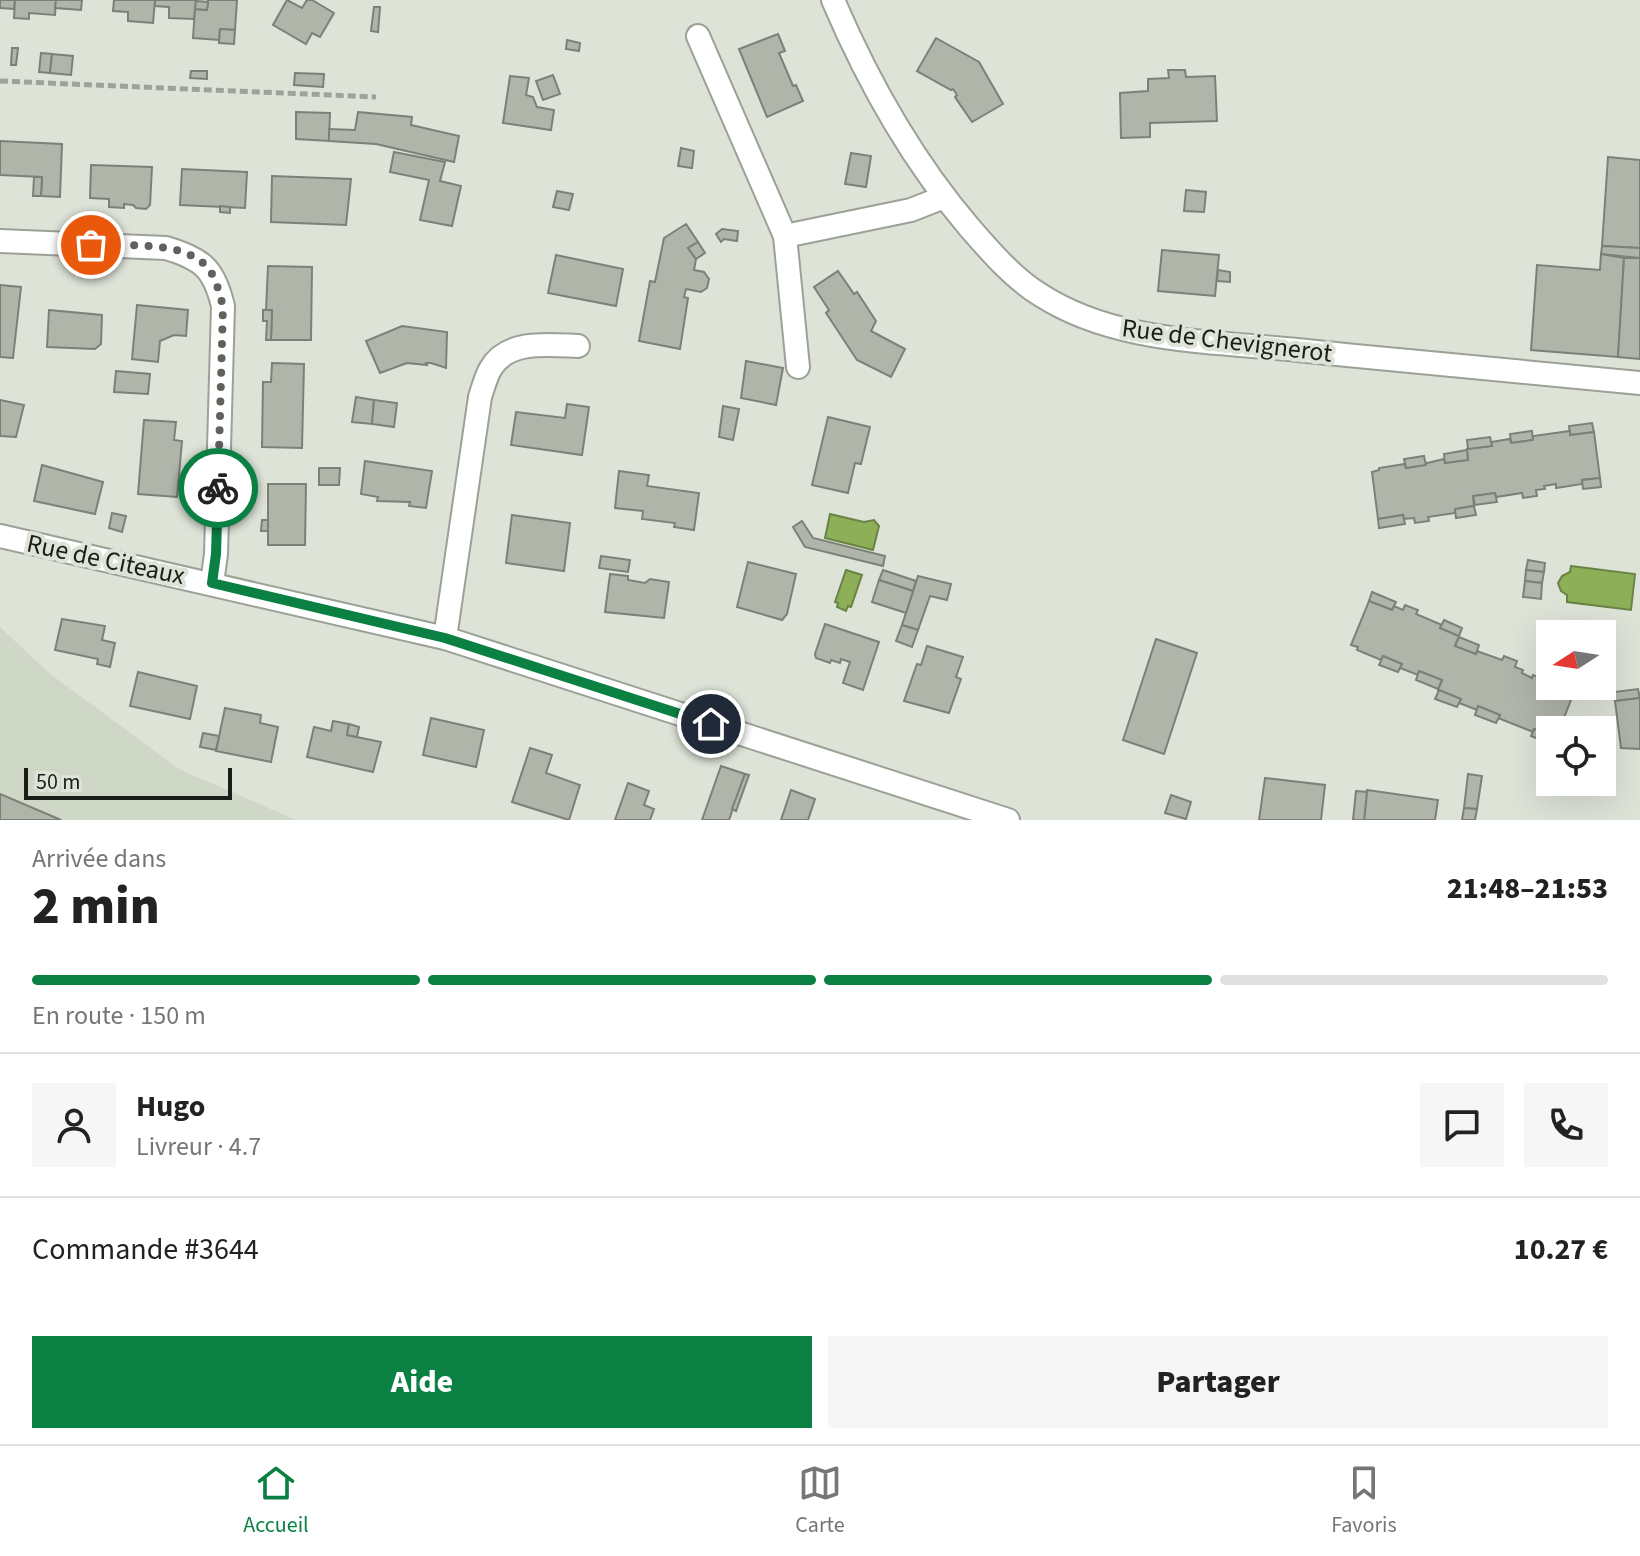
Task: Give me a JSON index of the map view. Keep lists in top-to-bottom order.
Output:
{
  "streets": {
    "street": ["Rue de Chevignerot", "Rue de Citeaux"]
  },
  "scale_bar": "50 m",
  "north": "left",
  "page": {
    "scale": "50 m",
    "heading": ["2 min", "Arrivée dans", "21:48–21:53"],
    "panel": [
      "Hugo",
      "Livreur · 4.7",
      "Commande #3644",
      "10.27 €"
    ],
    "bar": "En route · 150 m",
    "buttons": ["Aide", "Partager"],
    "tabs": ["Accueil", "Carte", "Favoris"]
  }
}
